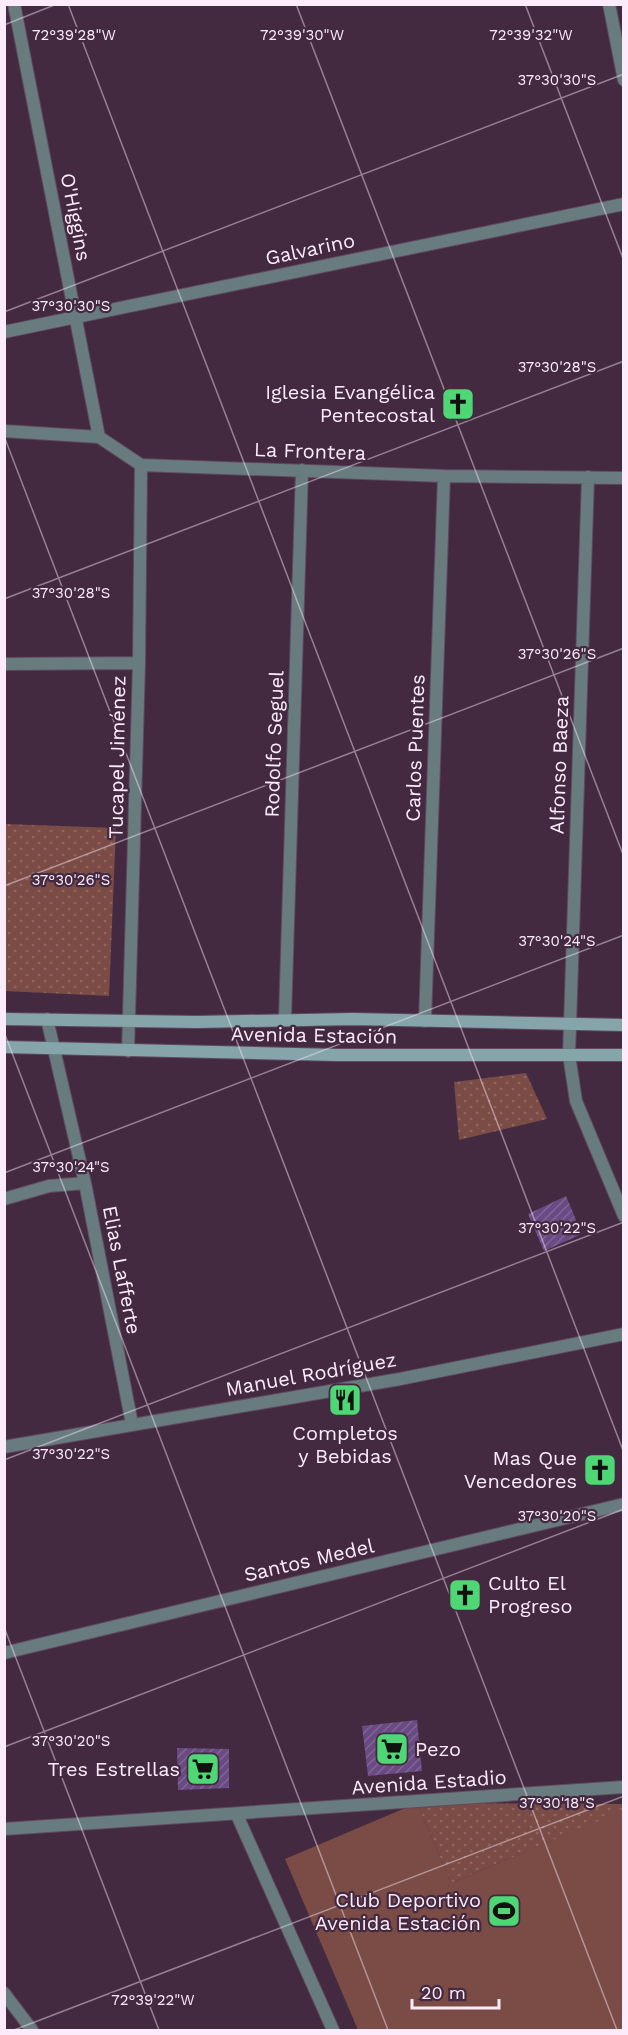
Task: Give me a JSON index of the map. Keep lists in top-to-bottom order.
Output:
{
  "streets": {
    "street": [
      "O'Higgins",
      "Galvarino",
      "La Frontera",
      "Rodolfo Seguel",
      "Carlos Puentes",
      "Tucapel Jiménez",
      "Alfonso Baeza",
      "Avenida Estación",
      "Elias Lafferte",
      "Manuel Rodríguez",
      "Santos Medel",
      "Avenida Estadio"
    ]
  },
  "crossings": [
    ["O'Higgins", "Galvarino"],
    ["La Frontera", "Rodolfo Seguel"],
    ["La Frontera", "Carlos Puentes"],
    ["La Frontera", "Tucapel Jiménez"],
    ["La Frontera", "Alfonso Baeza"],
    ["Rodolfo Seguel", "Avenida Estación"],
    ["Carlos Puentes", "Avenida Estación"],
    ["Tucapel Jiménez", "Avenida Estación"],
    ["Alfonso Baeza", "Avenida Estación"],
    ["Avenida Estación", "Elias Lafferte"],
    ["Elias Lafferte", "Manuel Rodríguez"]
  ],
  "places": {
    "church": ["Iglesia Evangélica Pentecostal", "Mas Que Vencedores", "Culto El Progreso"],
    "restaurant": ["Completos y Bebidas"],
    "supermarket": ["Pezo", "Tres Estrellas"],
    "sports": ["Club Deportivo Avenida Estación"]
  },
  "scale_bar": "20 m",
  "coordinates": [
    "72°39'30\"W",
    "72°39'28\"W",
    "72°39'32\"W",
    "37°30'30\"S",
    "37°30'28\"S",
    "37°30'26\"S",
    "37°30'24\"S",
    "37°30'22\"S",
    "37°30'20\"S",
    "37°30'18\"S",
    "72°39'22\"W"
  ]
}
